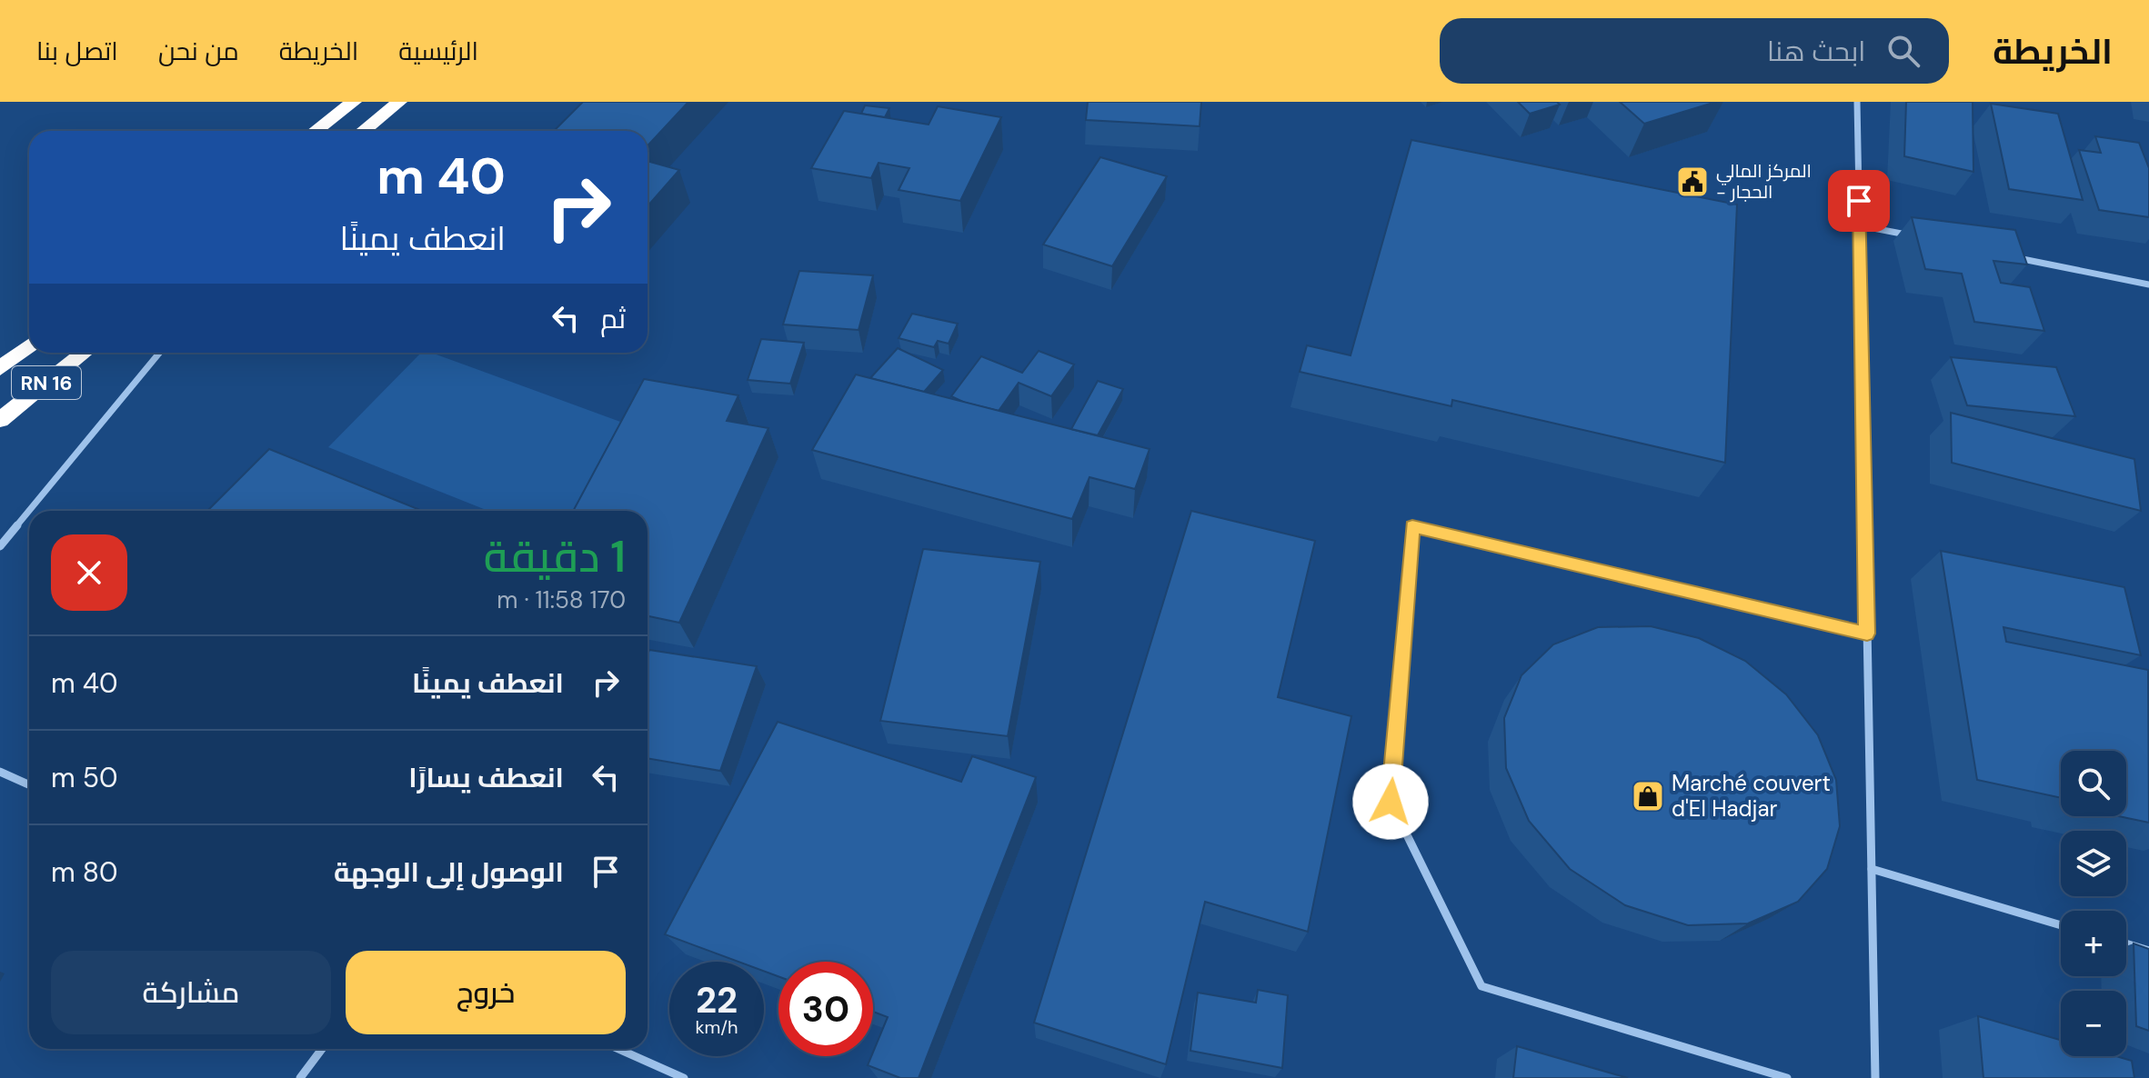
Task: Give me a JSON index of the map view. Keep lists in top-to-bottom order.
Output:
{
  "streets": {
    "highway": ["RN 16"]
  },
  "places": {
    "public building": ["المركز المالي - الحجار"],
    "shop": ["Marché couvert d'El Hadjar"]
  },
  "page": {
    "header": "الخريطة",
    "search": "ابحث هنا",
    "nav": [
      "الرئيسية",
      "الخريطة",
      "من نحن",
      "اتصل بنا"
    ],
    "turn": ["40 m", "انعطف يمينًا"],
    "then": "ثم",
    "heading": ["1 دقيقة", "170 m · 11:58"],
    "list": [
      {
        "name": "انعطف يمينًا",
        "value": "40 m"
      },
      {
        "name": "انعطف يسارًا",
        "value": "50 m"
      },
      {
        "name": "الوصول إلى الوجهة",
        "value": "80 m"
      }
    ],
    "map_buttons": ["+", "−"],
    "buttons": ["خروج", "مشاركة"],
    "speed": "22 km/h",
    "limit": "30"
  }
}
